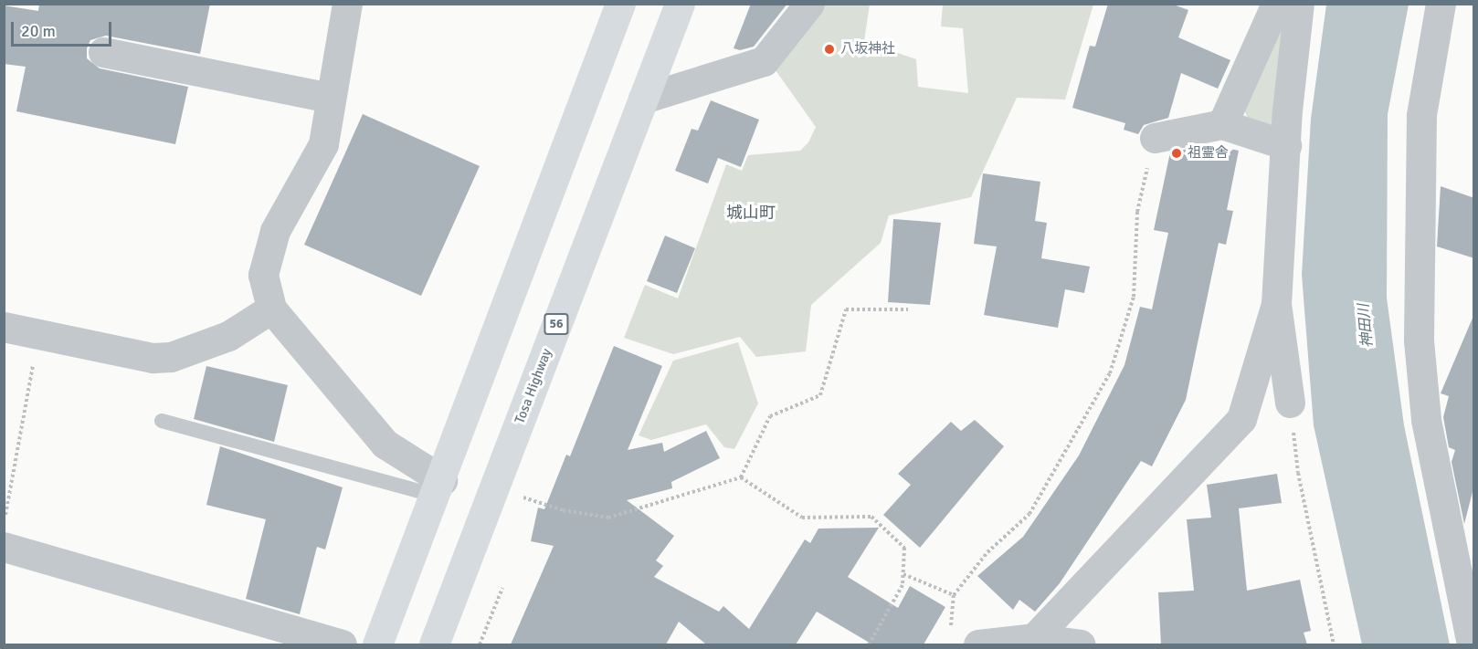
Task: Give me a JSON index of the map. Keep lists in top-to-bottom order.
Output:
{
  "streets": {
    "highway": ["56", "Tosa Highway"]
  },
  "districts": ["城山町"],
  "water": ["神田川"],
  "places": ["八坂神社", "祖霊舎"],
  "scale_bar": "20 m"
}
